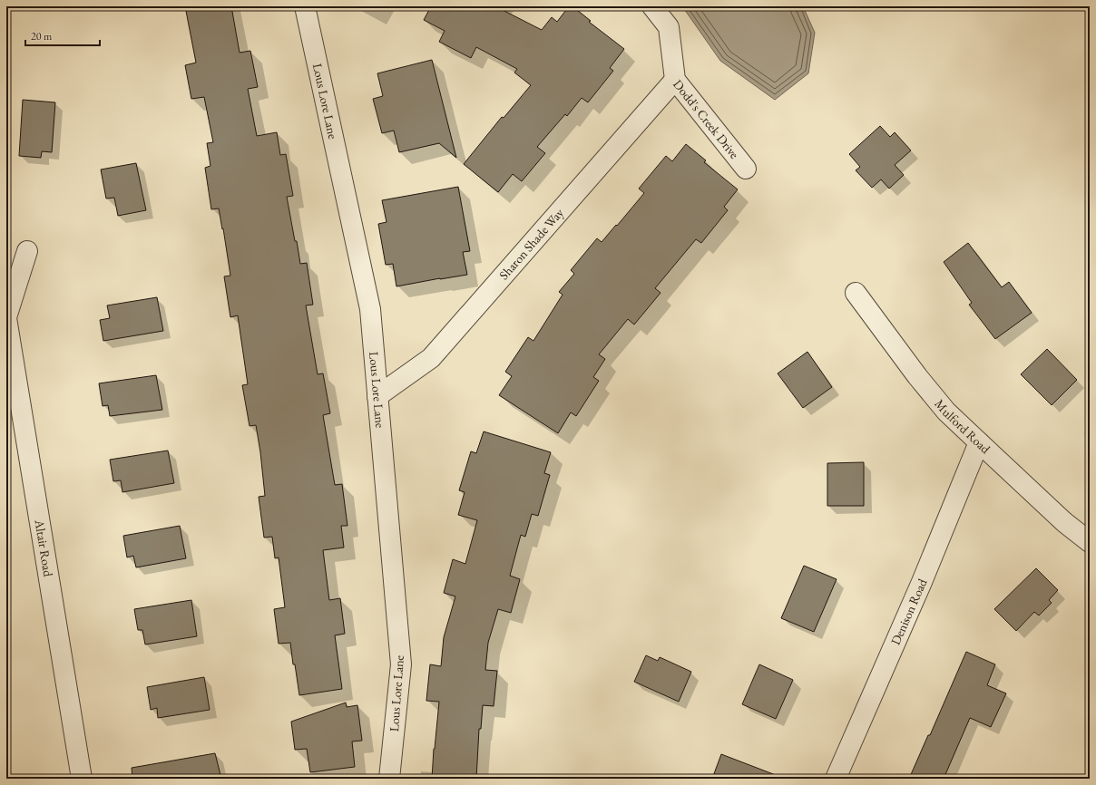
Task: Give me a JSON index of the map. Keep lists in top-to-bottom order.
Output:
{
  "streets": {
    "street": [
      "Lous Lore Lane",
      "Dodd's Creek Drive",
      "Sharon Shade Way",
      "Mulford Road",
      "Altair Road",
      "Denison Road"
    ]
  },
  "crossings": [
    ["Lous Lore Lane", "Sharon Shade Way"],
    ["Dodd's Creek Drive", "Sharon Shade Way"],
    ["Mulford Road", "Denison Road"]
  ],
  "scale_bar": "20 m"
}
